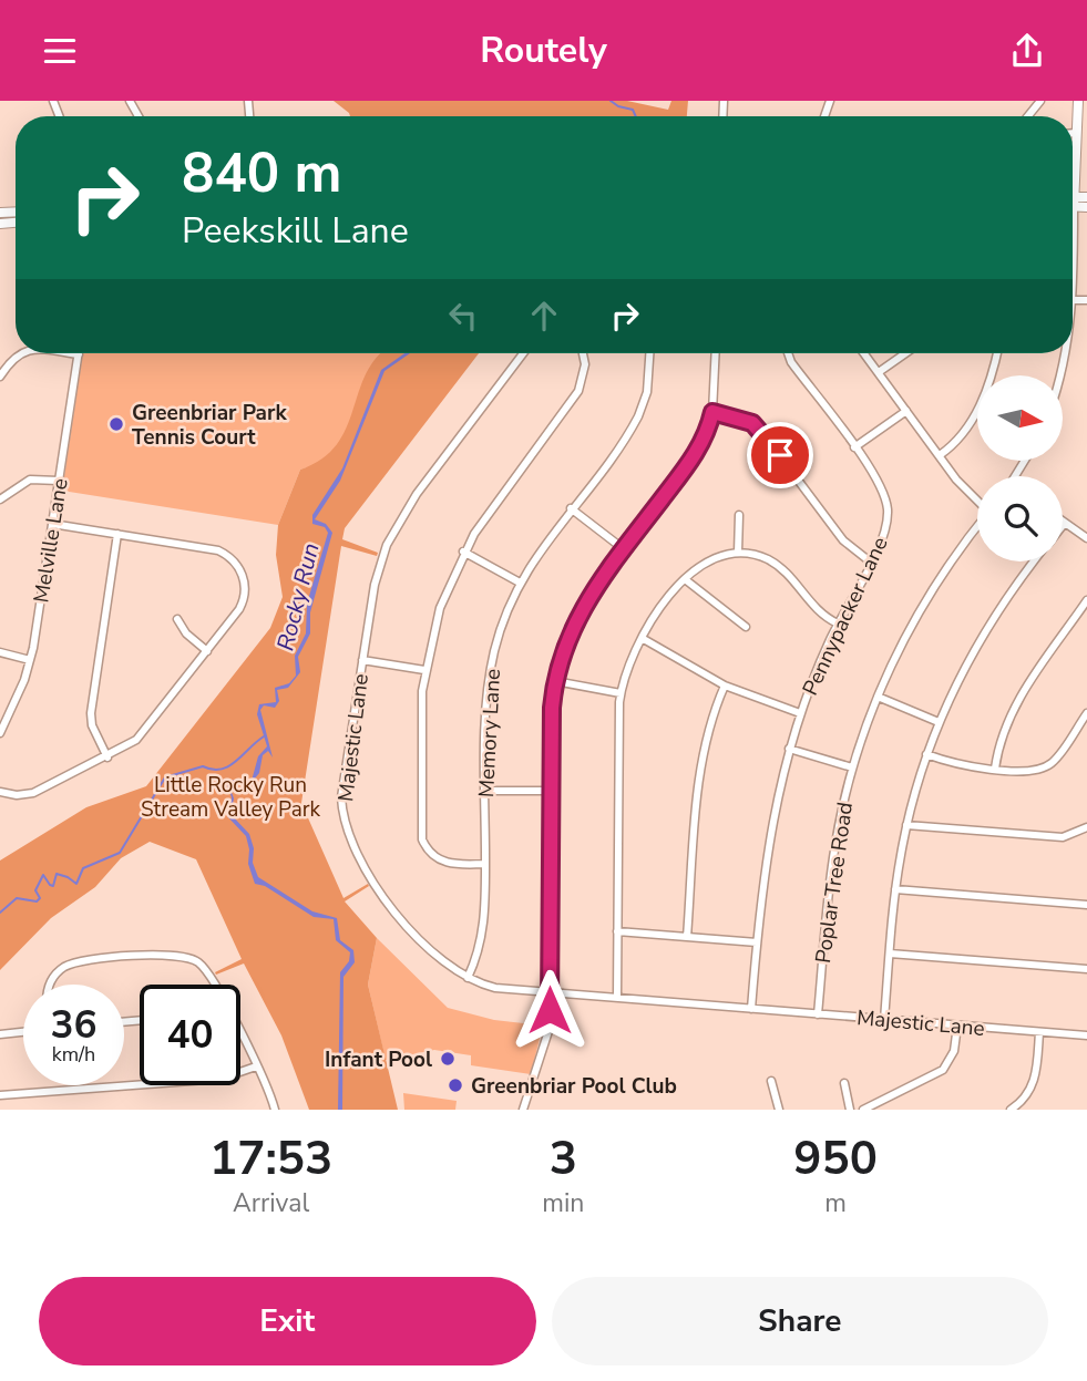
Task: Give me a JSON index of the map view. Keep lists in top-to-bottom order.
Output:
{
  "streets": {
    "street": [
      "Melville Lane",
      "Pennypacker Lane",
      "Memory Lane",
      "Majestic Lane",
      "Poplar Tree Road"
    ]
  },
  "crossings": [
    ["Pennypacker Lane", "Majestic Lane"],
    ["Memory Lane", "Majestic Lane"],
    ["Majestic Lane", "Poplar Tree Road"]
  ],
  "water": ["Rocky Run"],
  "parks": ["Little Rocky Run Stream Valley Park"],
  "places": ["Greenbriar Park Tennis Court", "Infant Pool", "Greenbriar Pool Club"],
  "north": "right",
  "page": {
    "header": "Routely",
    "turn": ["840 m", "Peekskill Lane"],
    "speed": "36 km/h",
    "limit": "40",
    "eta": [
      "17:53",
      "Arrival",
      "3",
      "min",
      "950",
      "m"
    ],
    "buttons": ["Exit", "Share"]
  }
}
